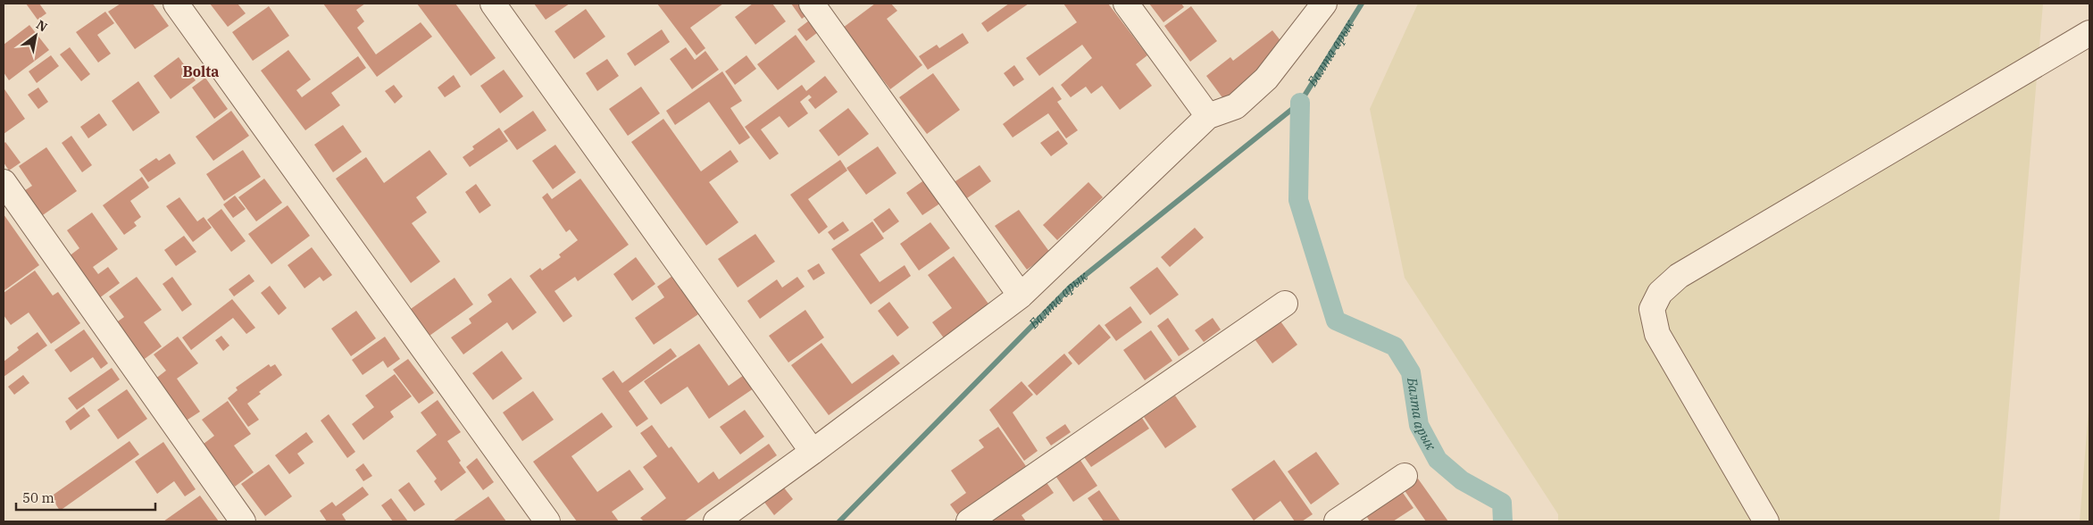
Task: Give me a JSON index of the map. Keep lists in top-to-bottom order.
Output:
{
  "districts": ["Bolta"],
  "water": ["Балта арык"],
  "scale_bar": "50 m",
  "north": "top right"
}
